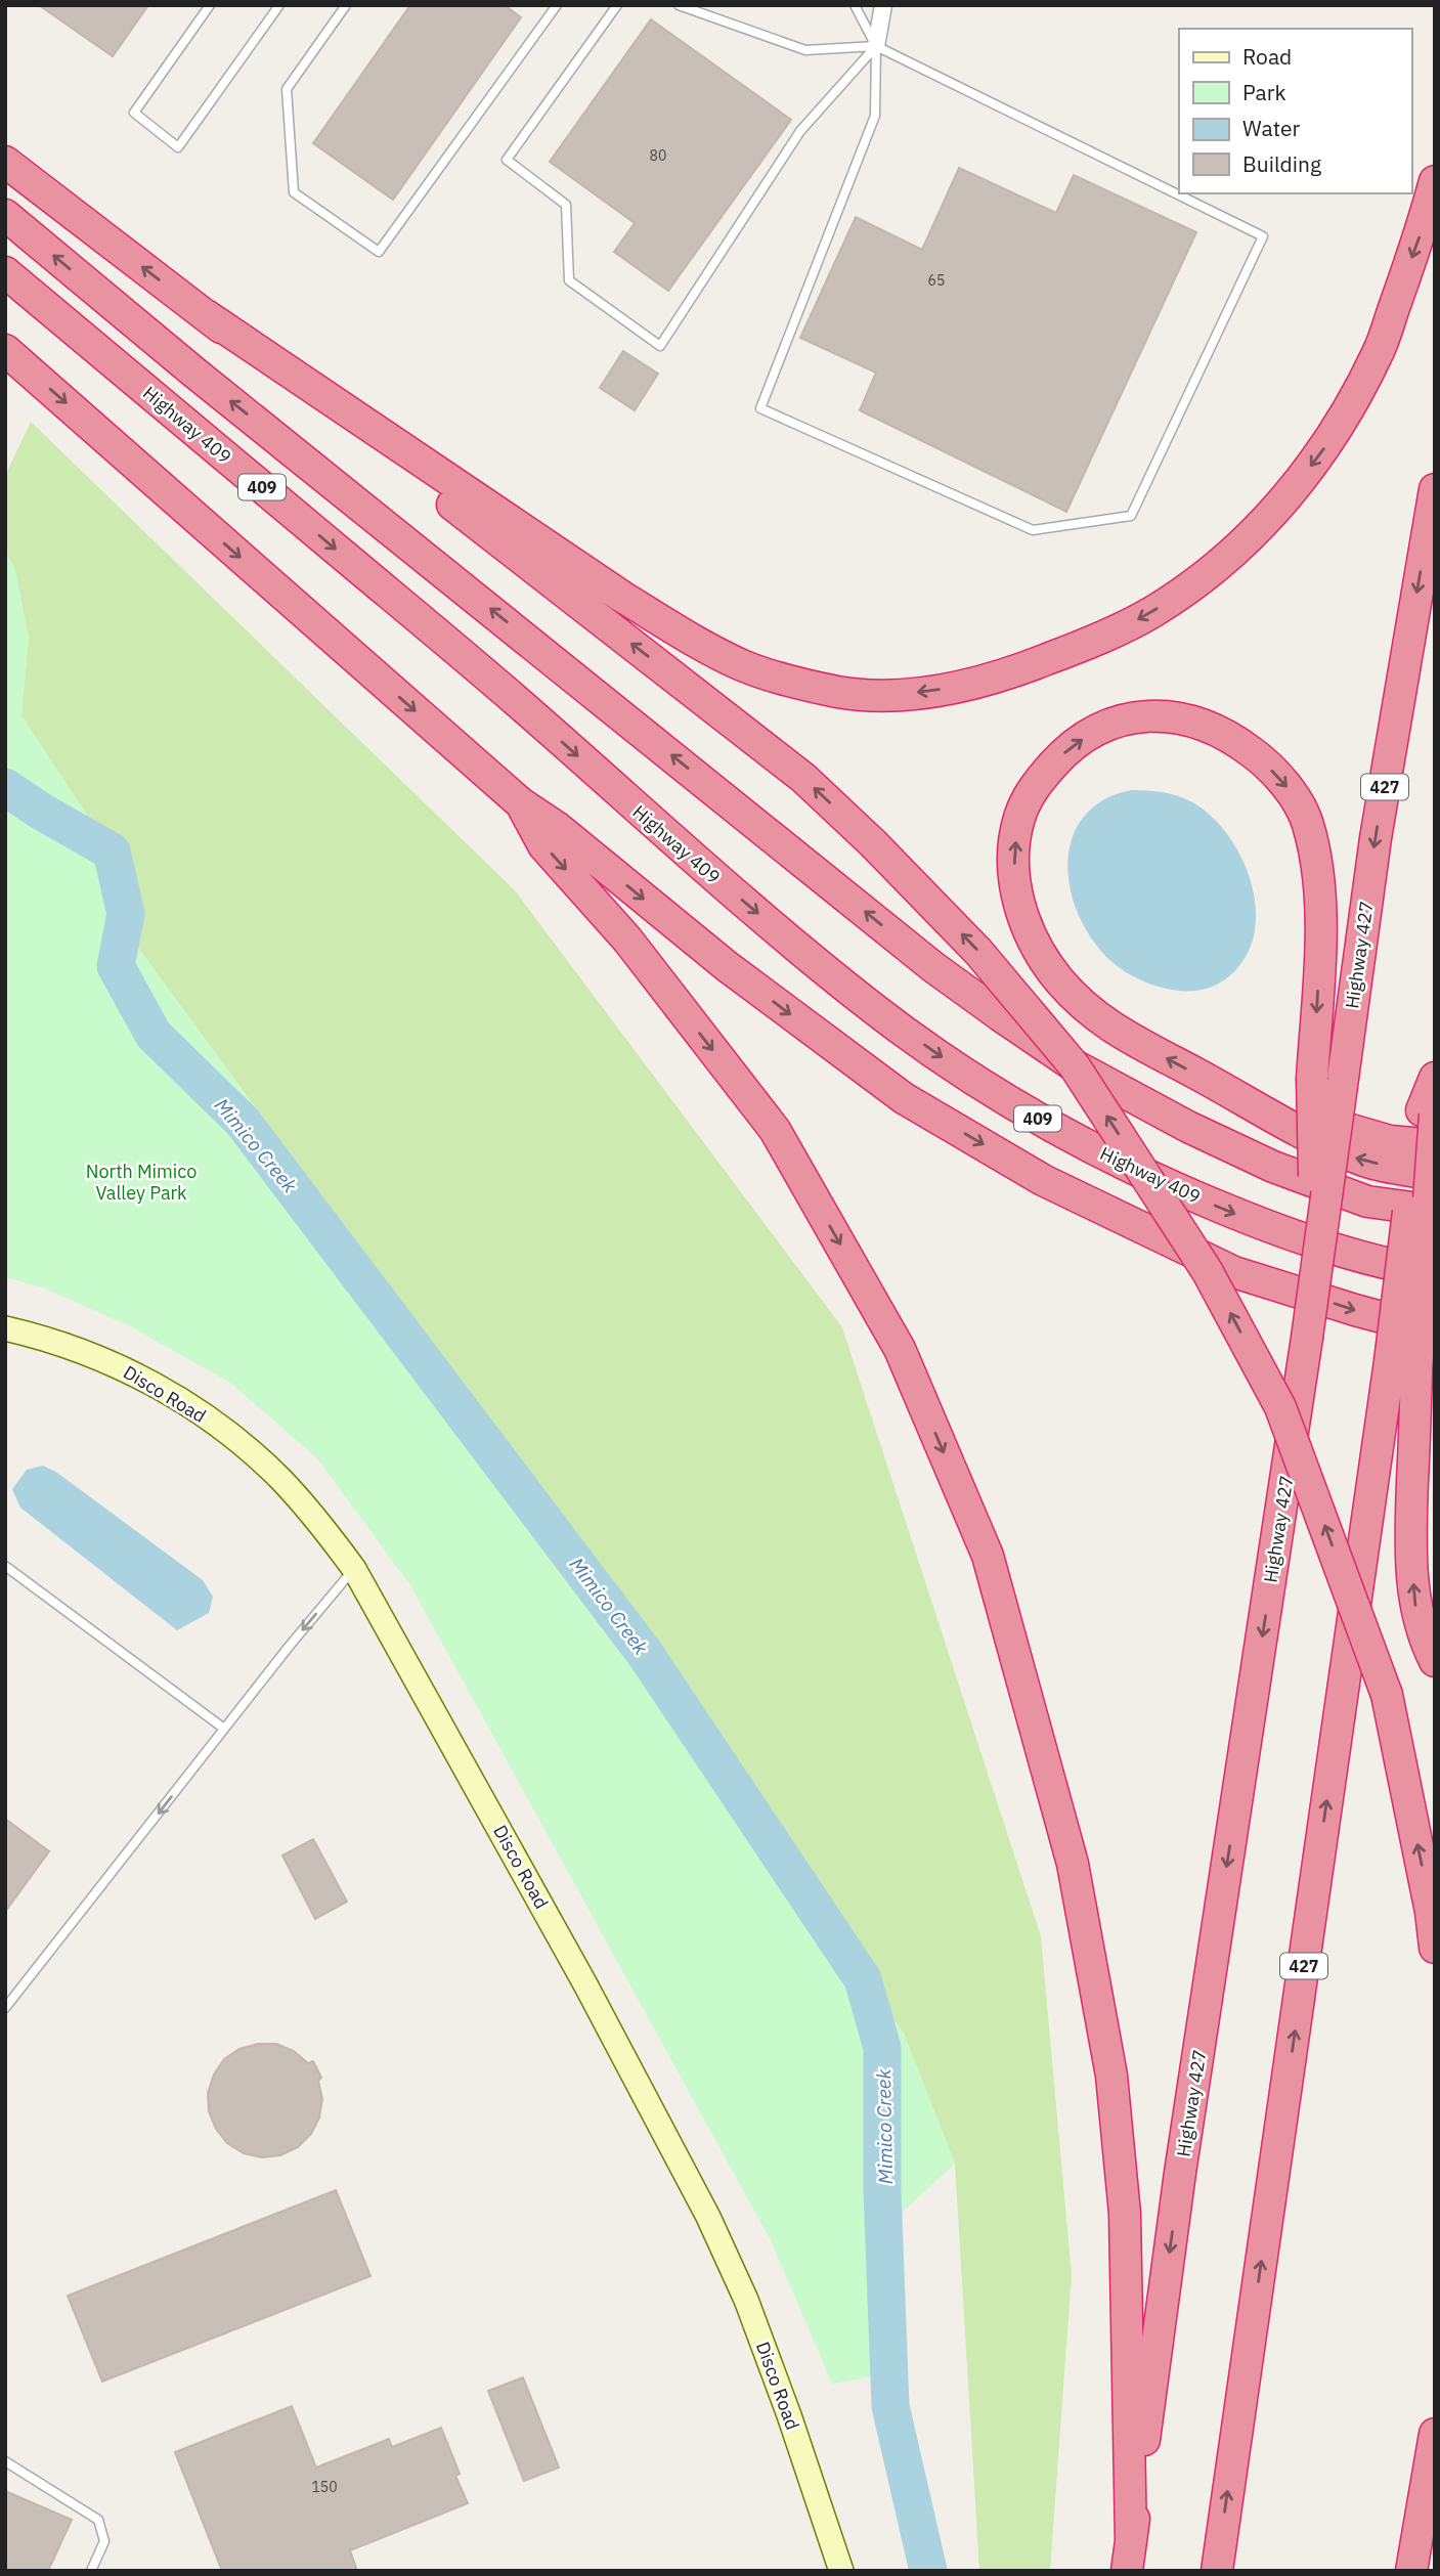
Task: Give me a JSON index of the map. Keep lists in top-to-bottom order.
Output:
{
  "streets": {
    "highway": [
      "Highway 409",
      "409",
      "427",
      "Highway 427"
    ],
    "main road": ["Disco Road"]
  },
  "water": ["Mimico Creek"],
  "parks": ["North Mimico Valley Park"],
  "house_numbers": ["80", "65", "150"],
  "legend": [
    "Road",
    "Park",
    "Water",
    "Building"
  ]
}
